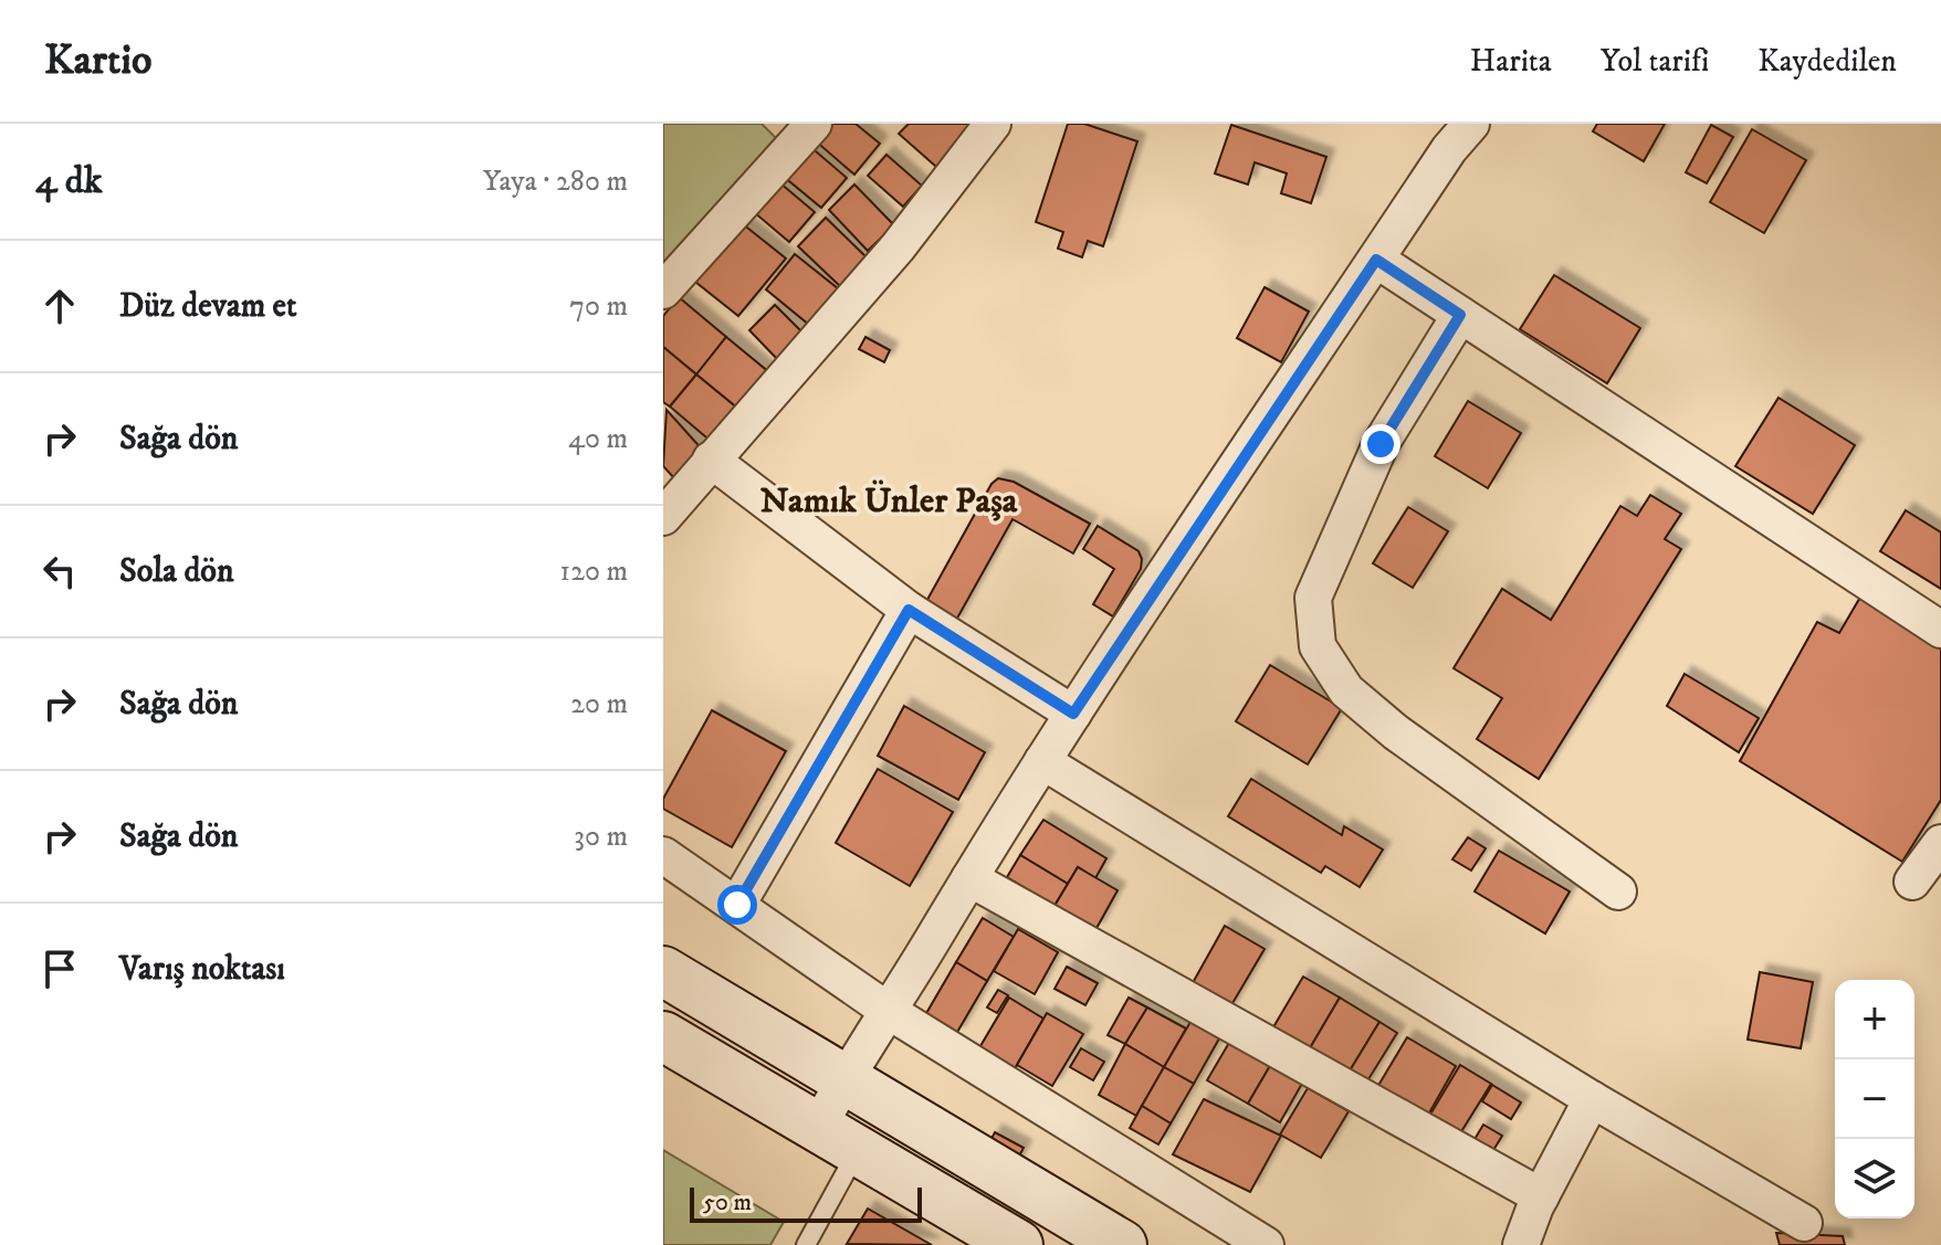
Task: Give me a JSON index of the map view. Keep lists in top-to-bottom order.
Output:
{
  "districts": ["Namık Ünler Paşa"],
  "scale_bar": "50 m",
  "page": {
    "header": "Kartio",
    "nav": ["Harita", "Yol tarifi", "Kaydedilen"],
    "heading": ["4 dk", "Yaya · 280 m"],
    "list": [
      ["Düz devam et", "70 m"],
      ["Sağa dön", "40 m"],
      ["Sola dön", "120 m"],
      ["Sağa dön", "20 m"],
      ["Sağa dön", "30 m"],
      "Varış noktası"
    ],
    "map_buttons": ["+", "−"],
    "scale": "50 m"
  }
}
